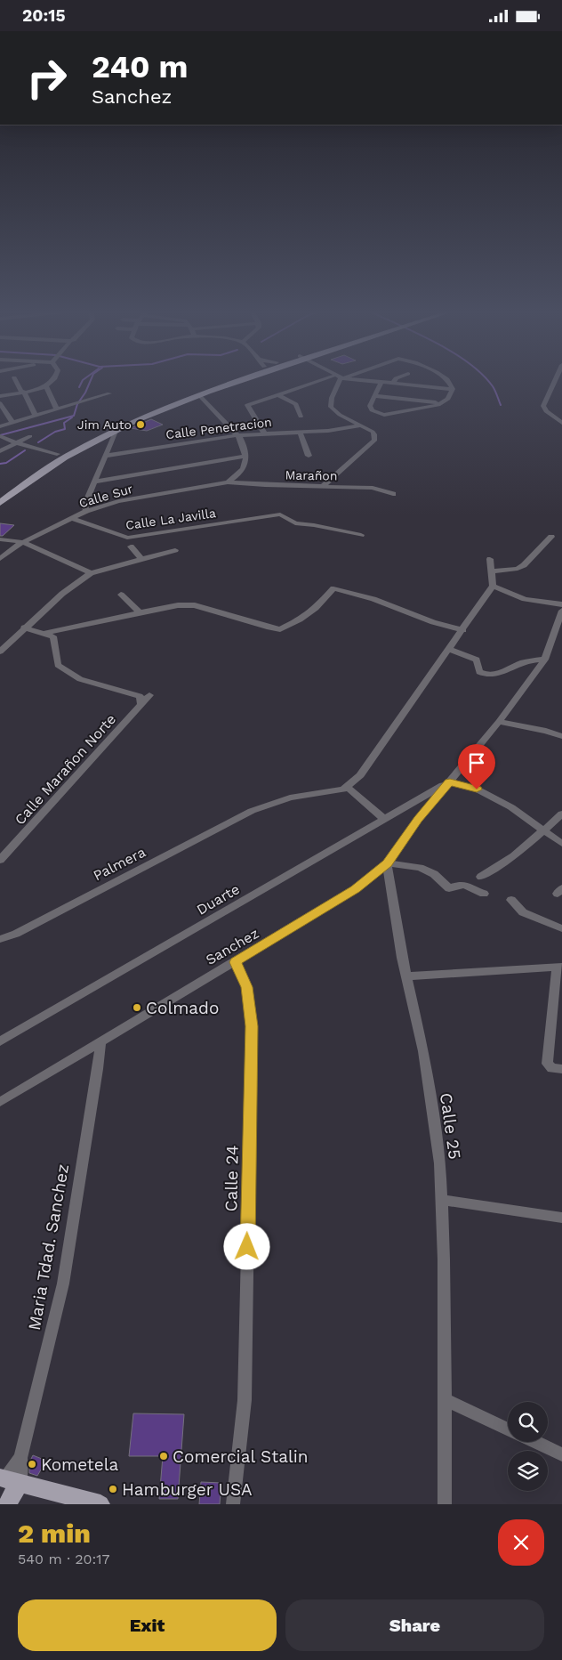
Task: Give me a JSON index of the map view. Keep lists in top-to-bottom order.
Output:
{
  "streets": {
    "street": [
      "Calle Penetracion",
      "Marañon",
      "Calle Sur",
      "Calle La Javilla",
      "Calle Marañon Norte",
      "Palmera",
      "Duarte",
      "Sanchez",
      "Calle 25",
      "Calle 24",
      "Maria Tdad. Sanchez"
    ]
  },
  "crossings": [
    ["Marañon", "Calle Sur"],
    ["Calle Sur", "Calle La Javilla"],
    ["Duarte", "Sanchez"],
    ["Sanchez", "Calle 25"],
    ["Sanchez", "Calle 24"],
    ["Sanchez", "Maria Tdad. Sanchez"]
  ],
  "places": [
    "Jim Auto",
    "Colmado",
    "Comercial Stalin",
    "Kometela",
    "Hamburger USA"
  ],
  "page": {
    "status": "20:15",
    "turn": ["240 m", "Sanchez"],
    "heading": ["2 min", "540 m · 20:17"],
    "buttons": ["Exit", "Share"]
  }
}
